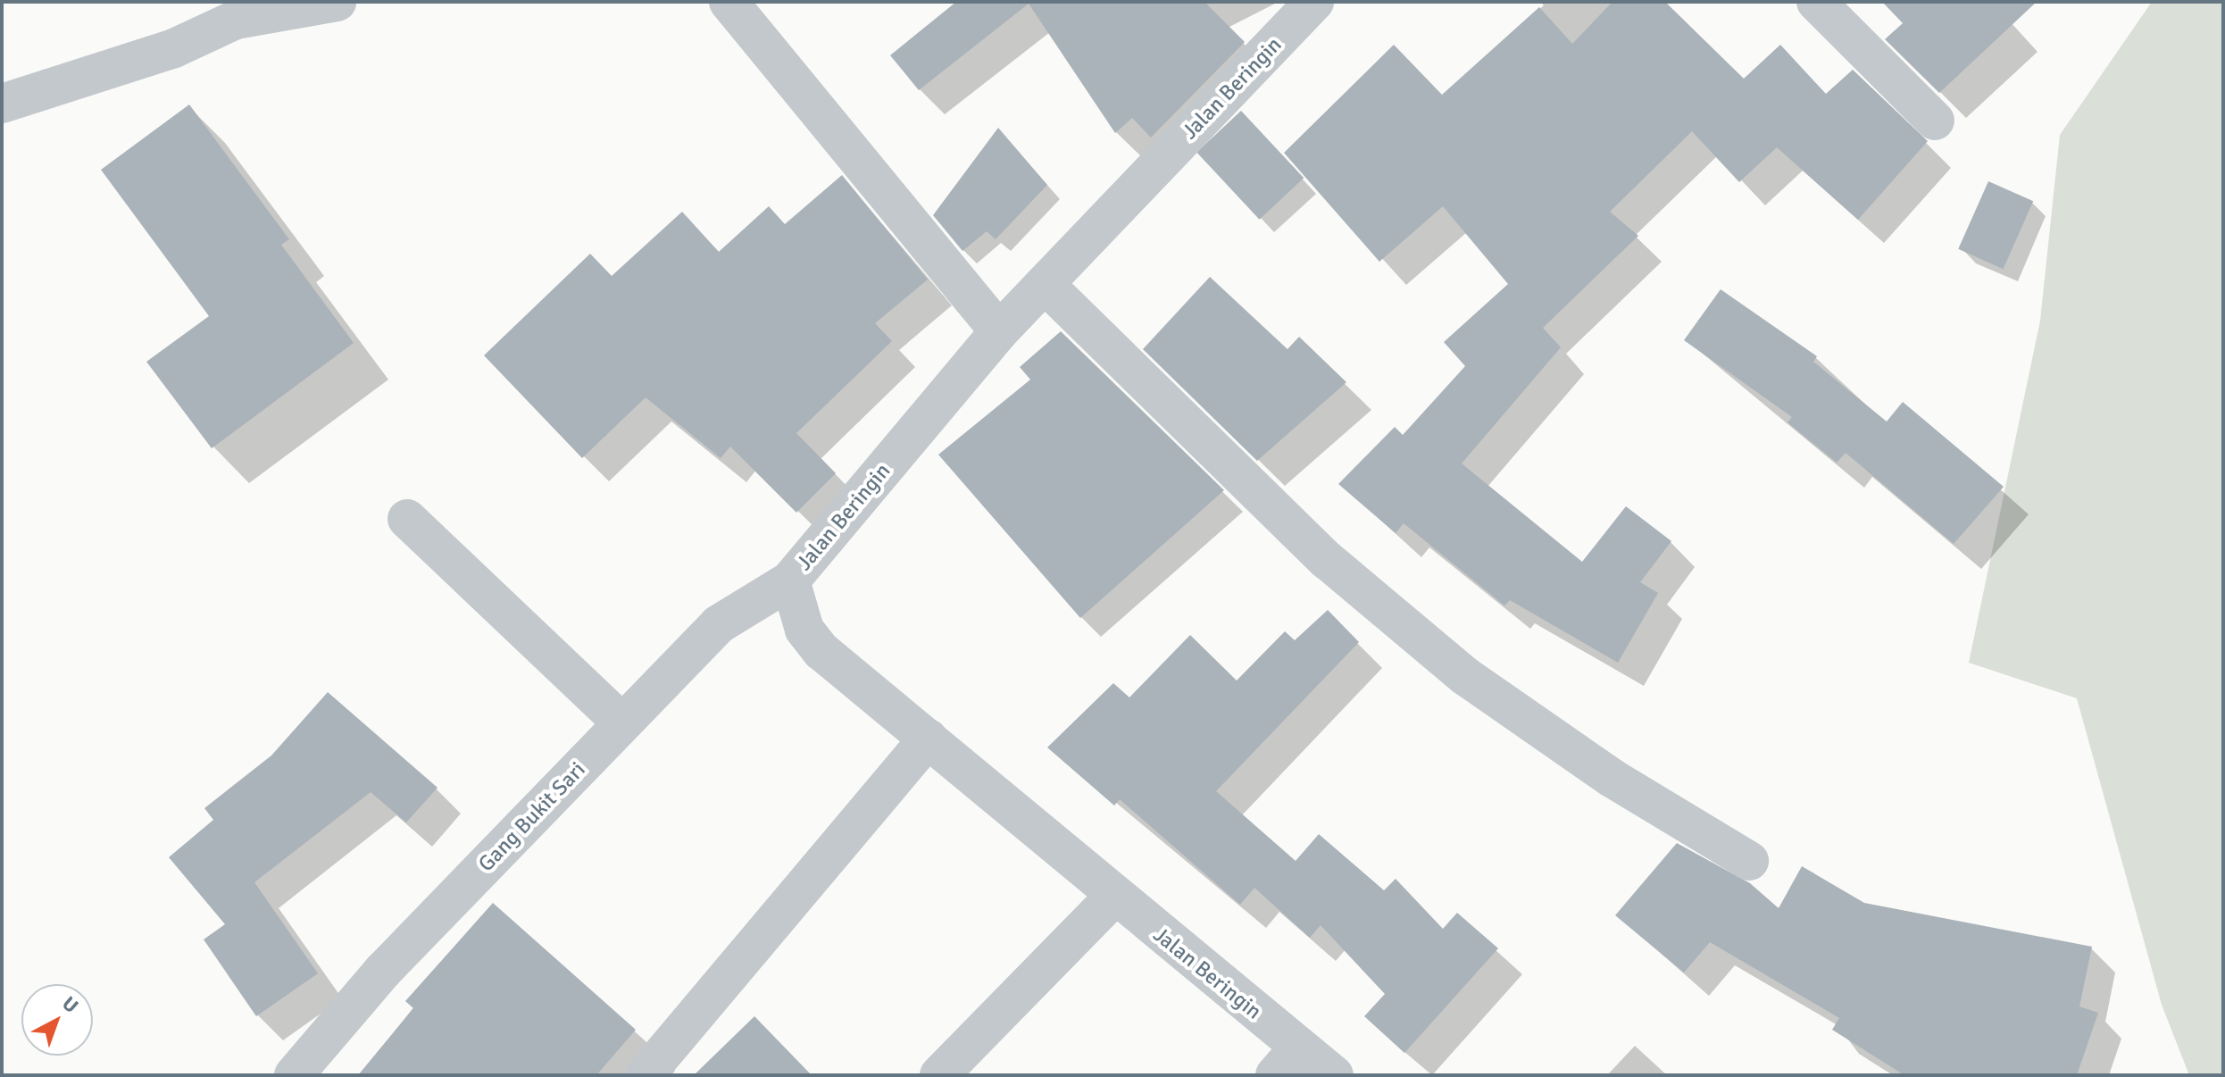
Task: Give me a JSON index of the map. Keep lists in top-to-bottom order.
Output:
{
  "streets": {
    "street": ["Jalan Beringin", "Gang Bukit Sari"]
  },
  "crossings": [
    ["Jalan Beringin", "Gang Bukit Sari"]
  ],
  "north": "top right"
}
